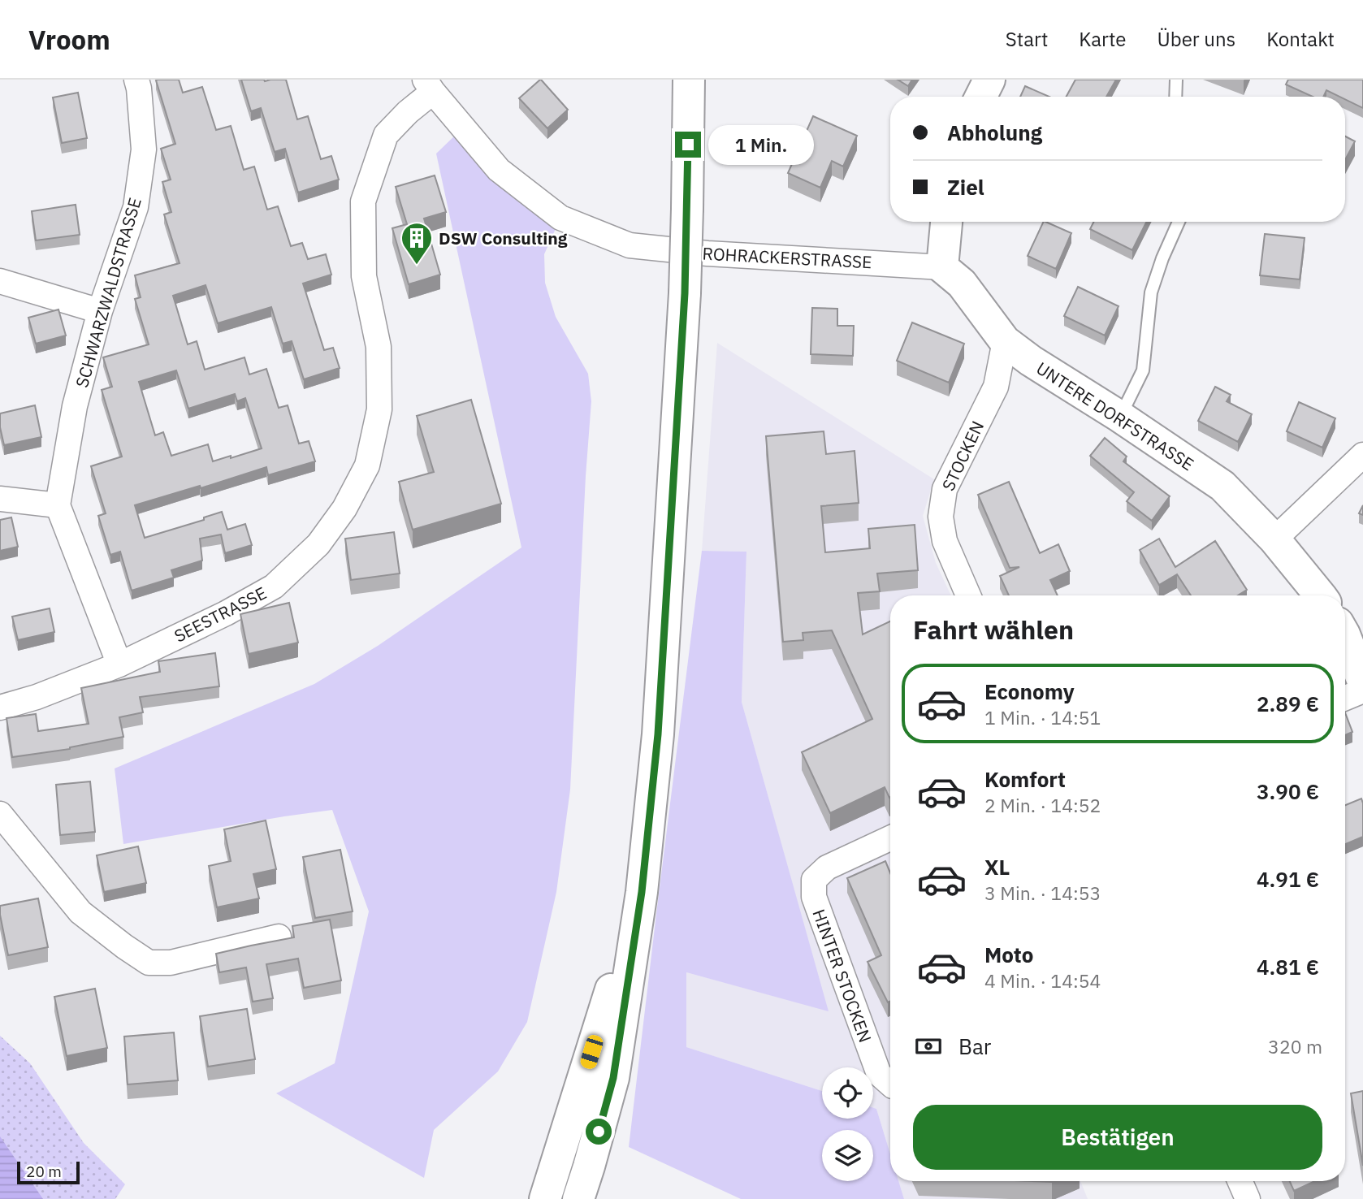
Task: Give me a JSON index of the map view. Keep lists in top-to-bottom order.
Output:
{
  "streets": {
    "main road": ["UNTERE DORFSTRASSE"],
    "street": [
      "ROHRACKERSTRASSE",
      "SCHWARZWALDSTRASSE",
      "STOCKEN",
      "SEESTRASSE",
      "HINTER STOCKEN"
    ]
  },
  "crossings": [
    ["ROHRACKERSTRASSE", "UNTERE DORFSTRASSE"],
    ["ROHRACKERSTRASSE", "SEESTRASSE"],
    ["UNTERE DORFSTRASSE", "STOCKEN"]
  ],
  "places": {
    "building": ["DSW Consulting"]
  },
  "scale_bar": "20 m",
  "page": {
    "header": "Vroom",
    "nav": [
      "Start",
      "Karte",
      "Über uns",
      "Kontakt"
    ],
    "banner": ["Abholung", "Ziel"],
    "bubble": "1 Min.",
    "heading": "Fahrt wählen",
    "list": [
      {
        "name": "Economy",
        "note": "1 Min. · 14:51",
        "value": "2.89 €"
      },
      {
        "name": "Komfort",
        "note": "2 Min. · 14:52",
        "value": "3.90 €"
      },
      {
        "name": "XL",
        "note": "3 Min. · 14:53",
        "value": "4.91 €"
      },
      {
        "name": "Moto",
        "note": "4 Min. · 14:54",
        "value": "4.81 €"
      }
    ],
    "pay": ["Bar", "320 m"],
    "buttons": "Bestätigen",
    "scale": "20 m"
  }
}
